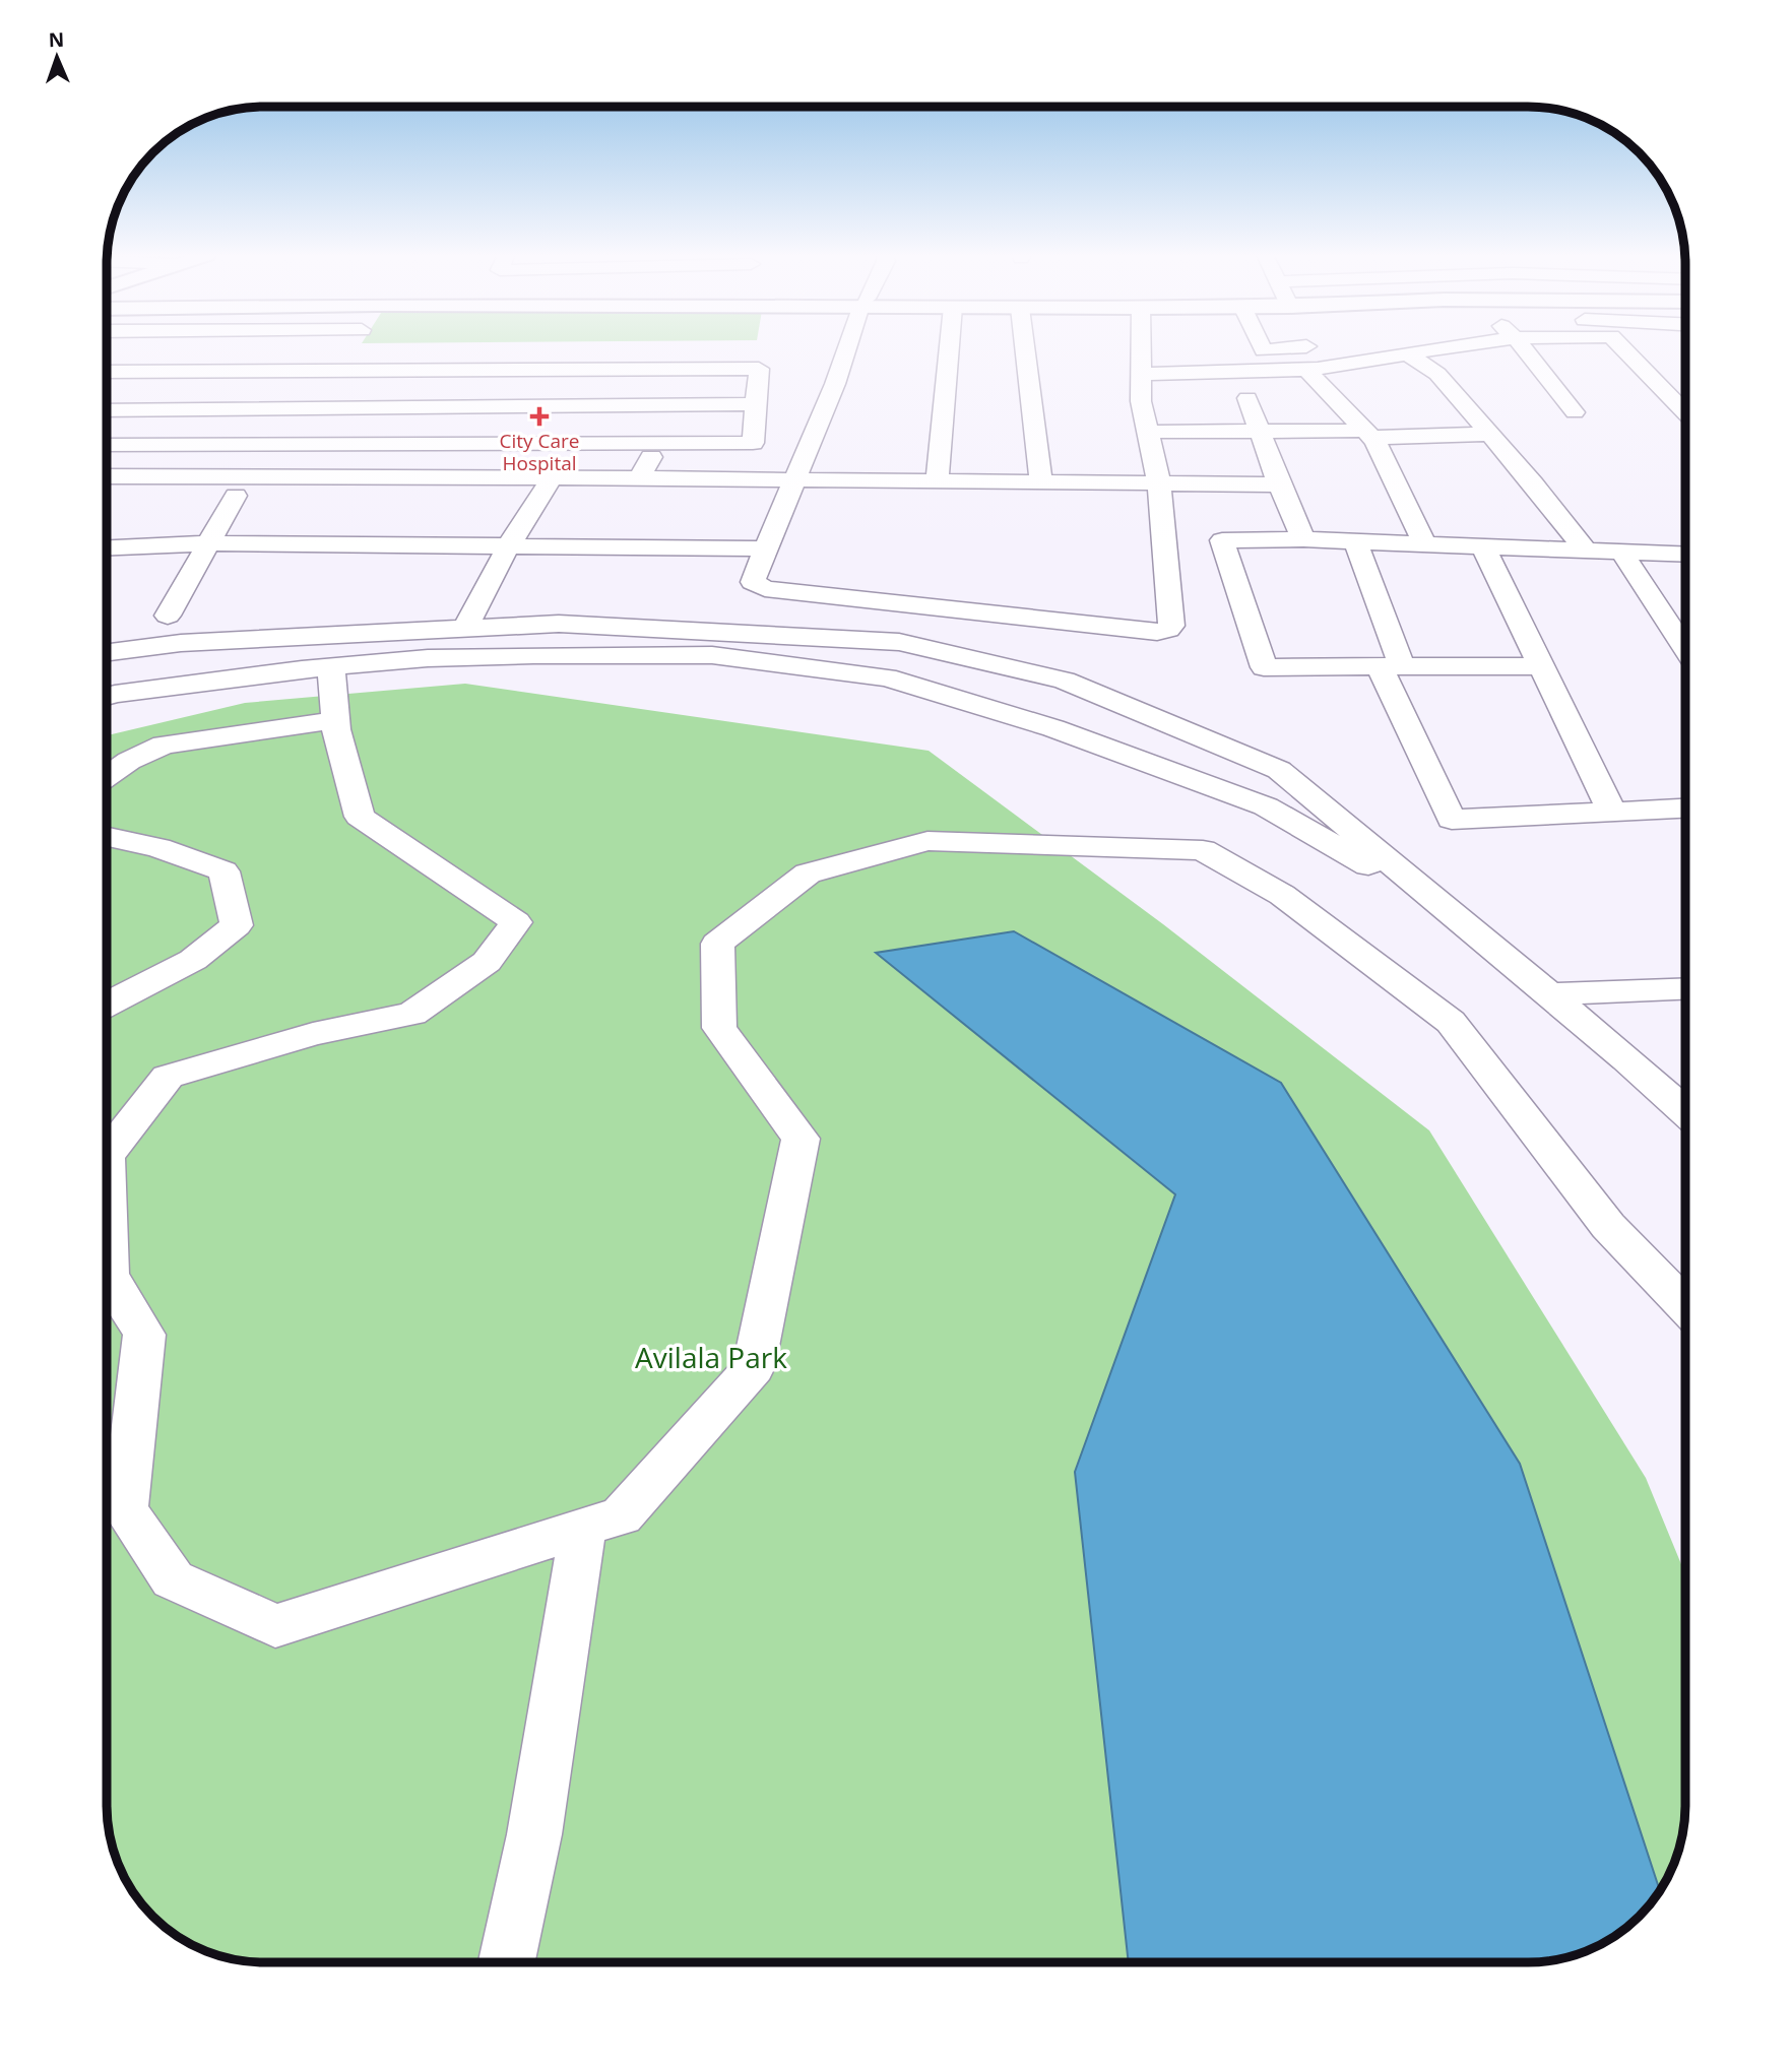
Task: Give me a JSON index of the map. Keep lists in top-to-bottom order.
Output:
{
  "parks": ["Avilala Park"],
  "places": {
    "health": ["City Care Hospital"]
  },
  "north": "top"
}
